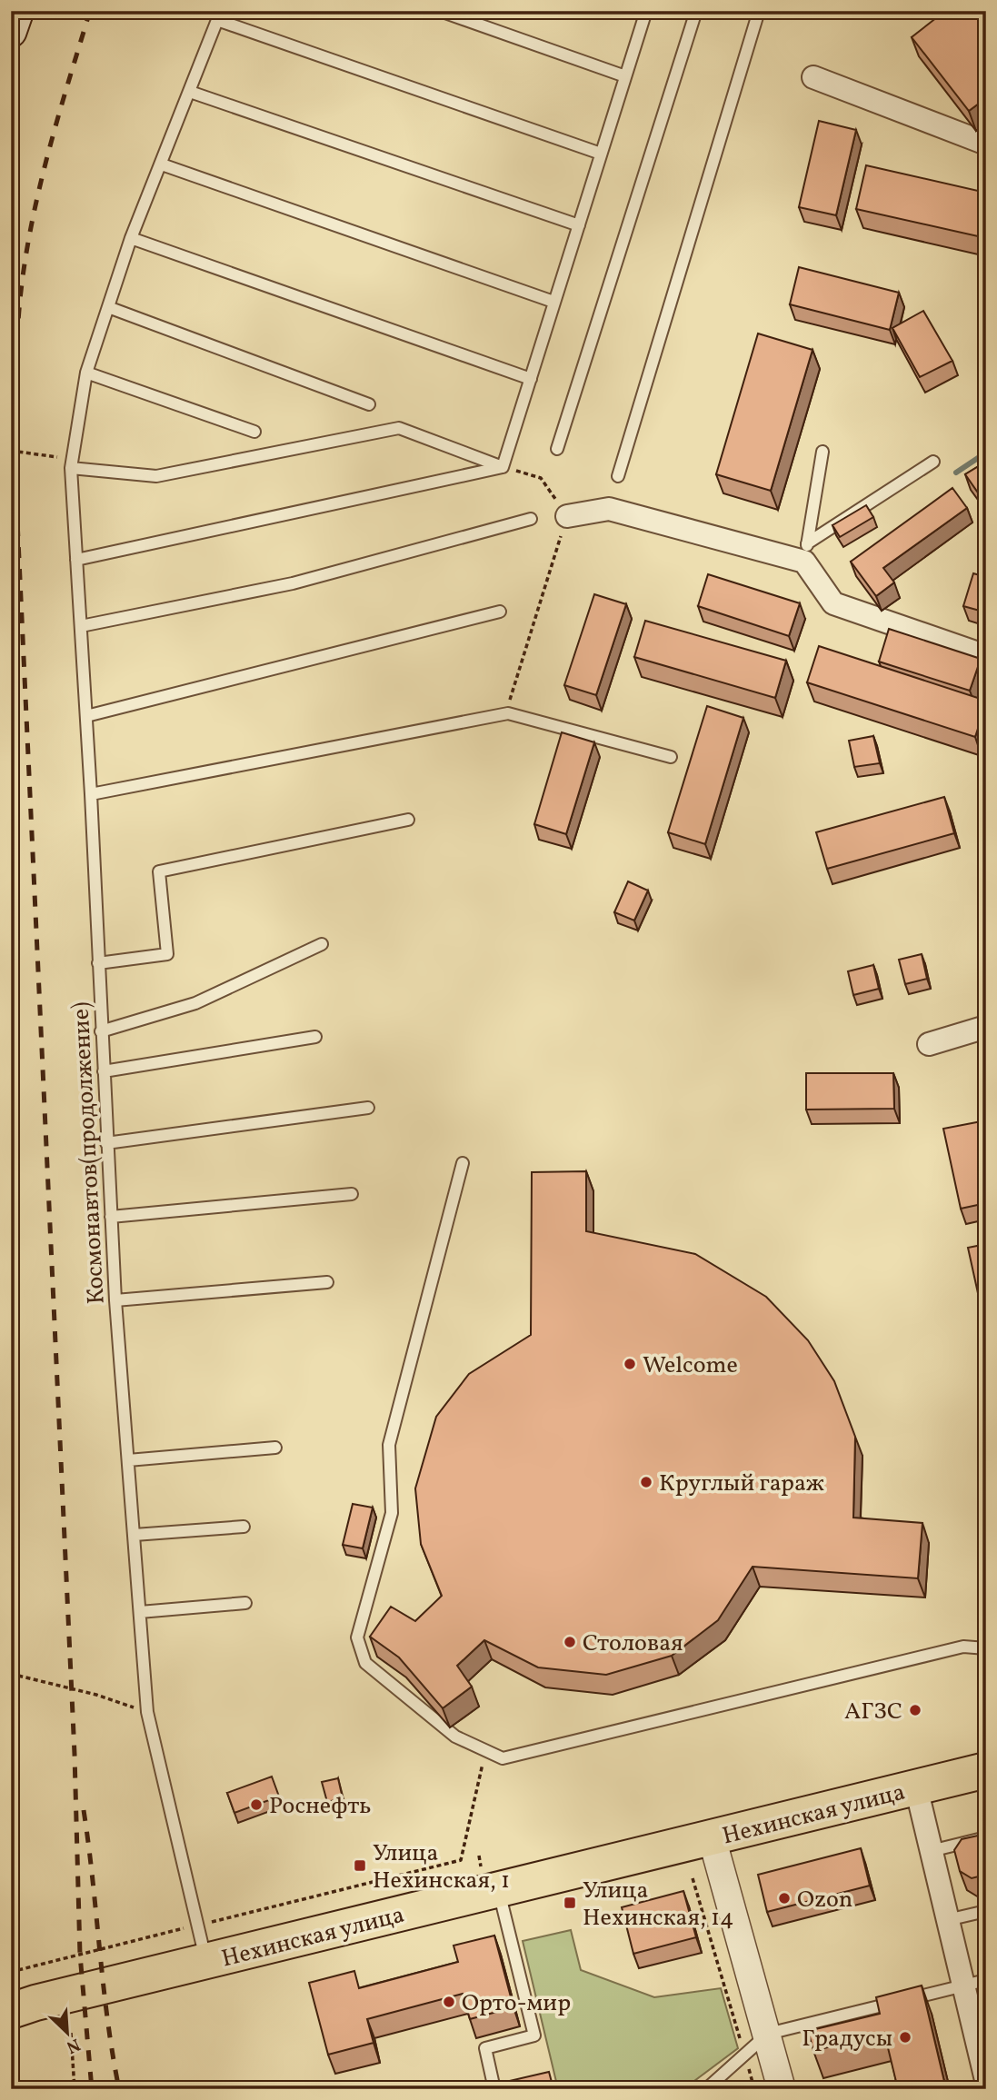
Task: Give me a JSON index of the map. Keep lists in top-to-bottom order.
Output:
{
  "streets": {
    "main road": ["Нехинская улица"],
    "lane": ["Космонавтов(продолжение)"]
  },
  "crossings": [
    ["Космонавтов(продолжение)", "Нехинская улица"]
  ],
  "places": {
    "other": [
      "Welcome",
      "Круглый гараж",
      "Столовая",
      "АГЗС",
      "Роснефть",
      "Ozon",
      "Орто-мир",
      "Градусы"
    ],
    "transit": ["Улица Нехинская, 1", "Улица Нехинская, 14"]
  },
  "north": "bottom right"
}
